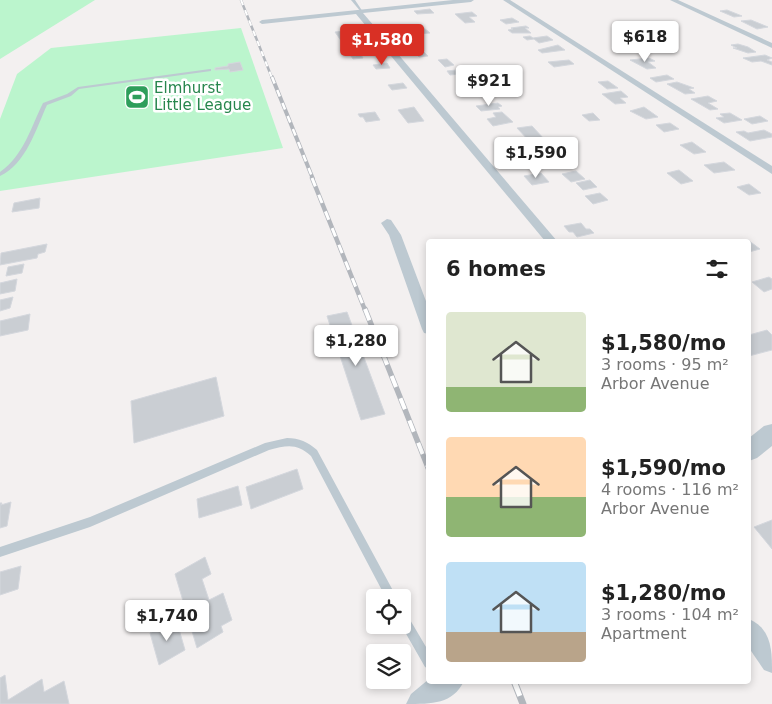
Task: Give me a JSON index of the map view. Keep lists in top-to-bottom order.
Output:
{
  "places": {
    "sports": ["Elmhurst Little League"]
  },
  "page": {
    "price": [
      "$618",
      "$1,580",
      "$921",
      "$1,590",
      "$1,280",
      "$1,740"
    ],
    "heading": "6 homes",
    "list": [
      {
        "name": "$1,580/mo",
        "note": "3 rooms · 95 m² · Arbor Avenue"
      },
      {
        "name": "$1,590/mo",
        "note": "4 rooms · 116 m² · Arbor Avenue"
      },
      {
        "name": "$1,280/mo",
        "note": "3 rooms · 104 m² · Apartment"
      }
    ]
  }
}
